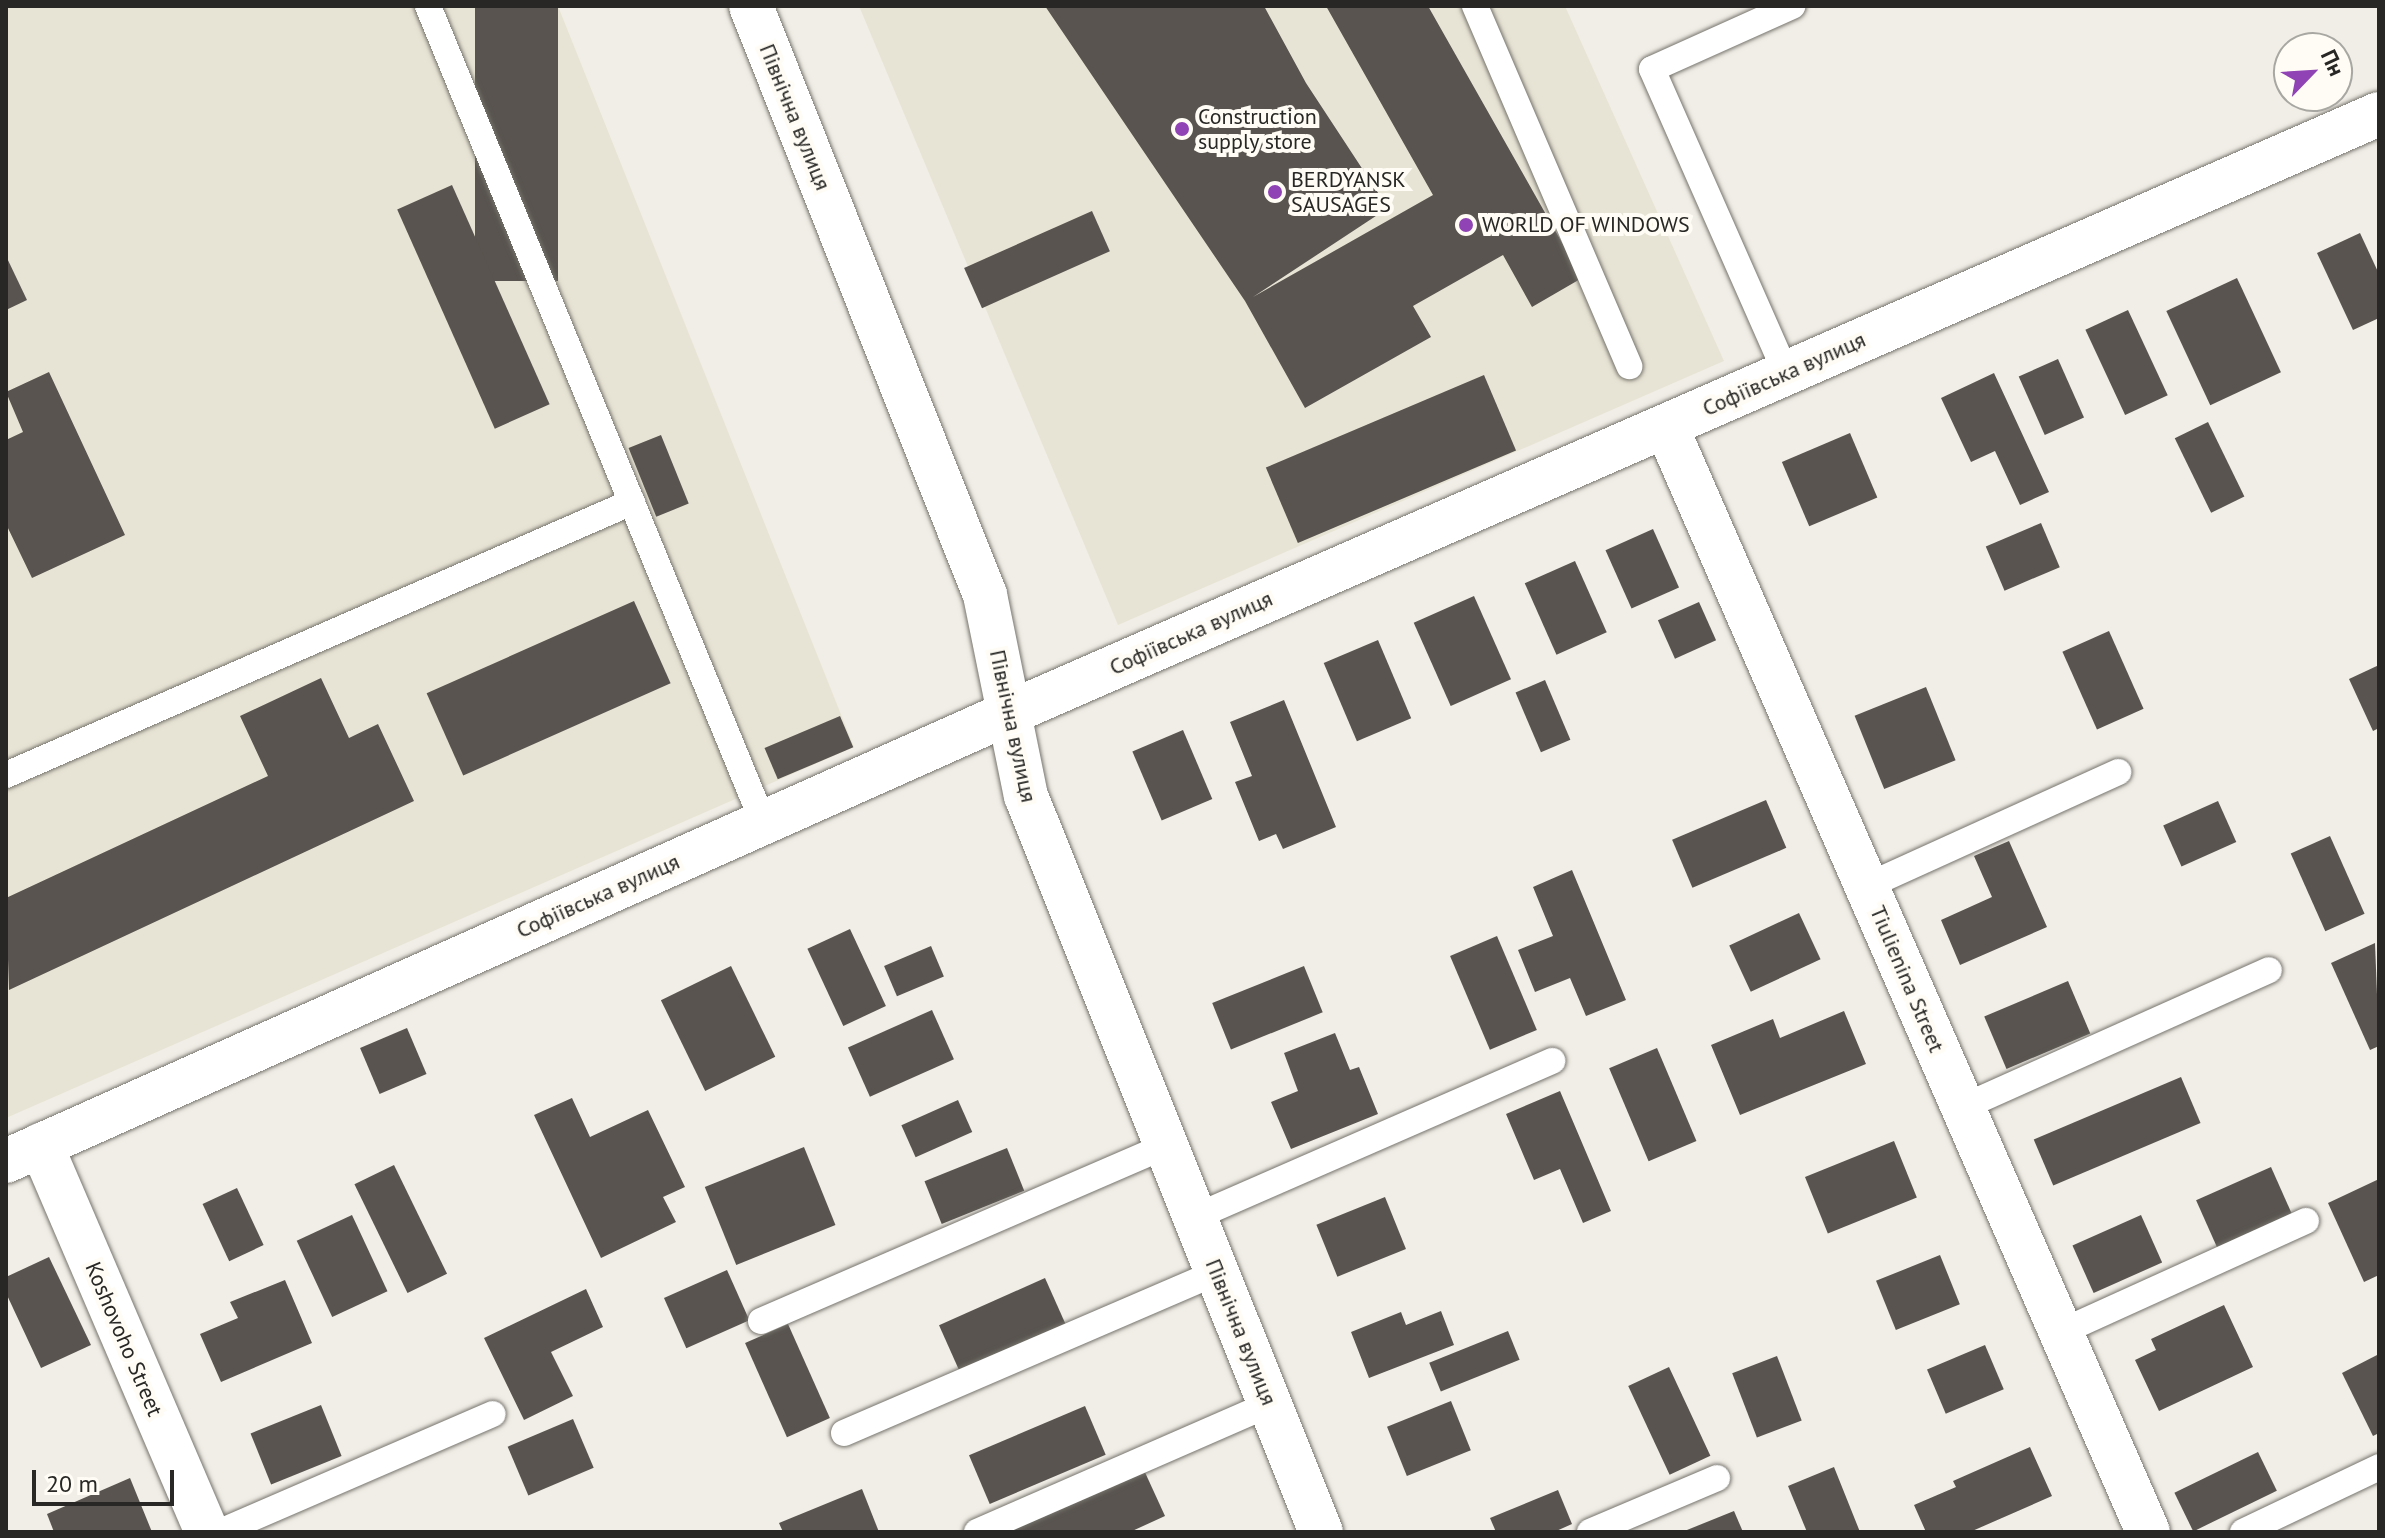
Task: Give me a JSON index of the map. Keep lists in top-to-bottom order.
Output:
{
  "streets": {
    "street": [
      "Північна вулиця",
      "Софіївська вулиця",
      "Tiulienina Street",
      "Koshovoho Street"
    ]
  },
  "crossings": [
    ["Північна вулиця", "Софіївська вулиця"],
    ["Софіївська вулиця", "Tiulienina Street"],
    ["Софіївська вулиця", "Koshovoho Street"]
  ],
  "places": ["Construction supply store", "BERDYANSK SAUSAGES", "WORLD OF WINDOWS"],
  "scale_bar": "20 m",
  "north": "top right"
}
